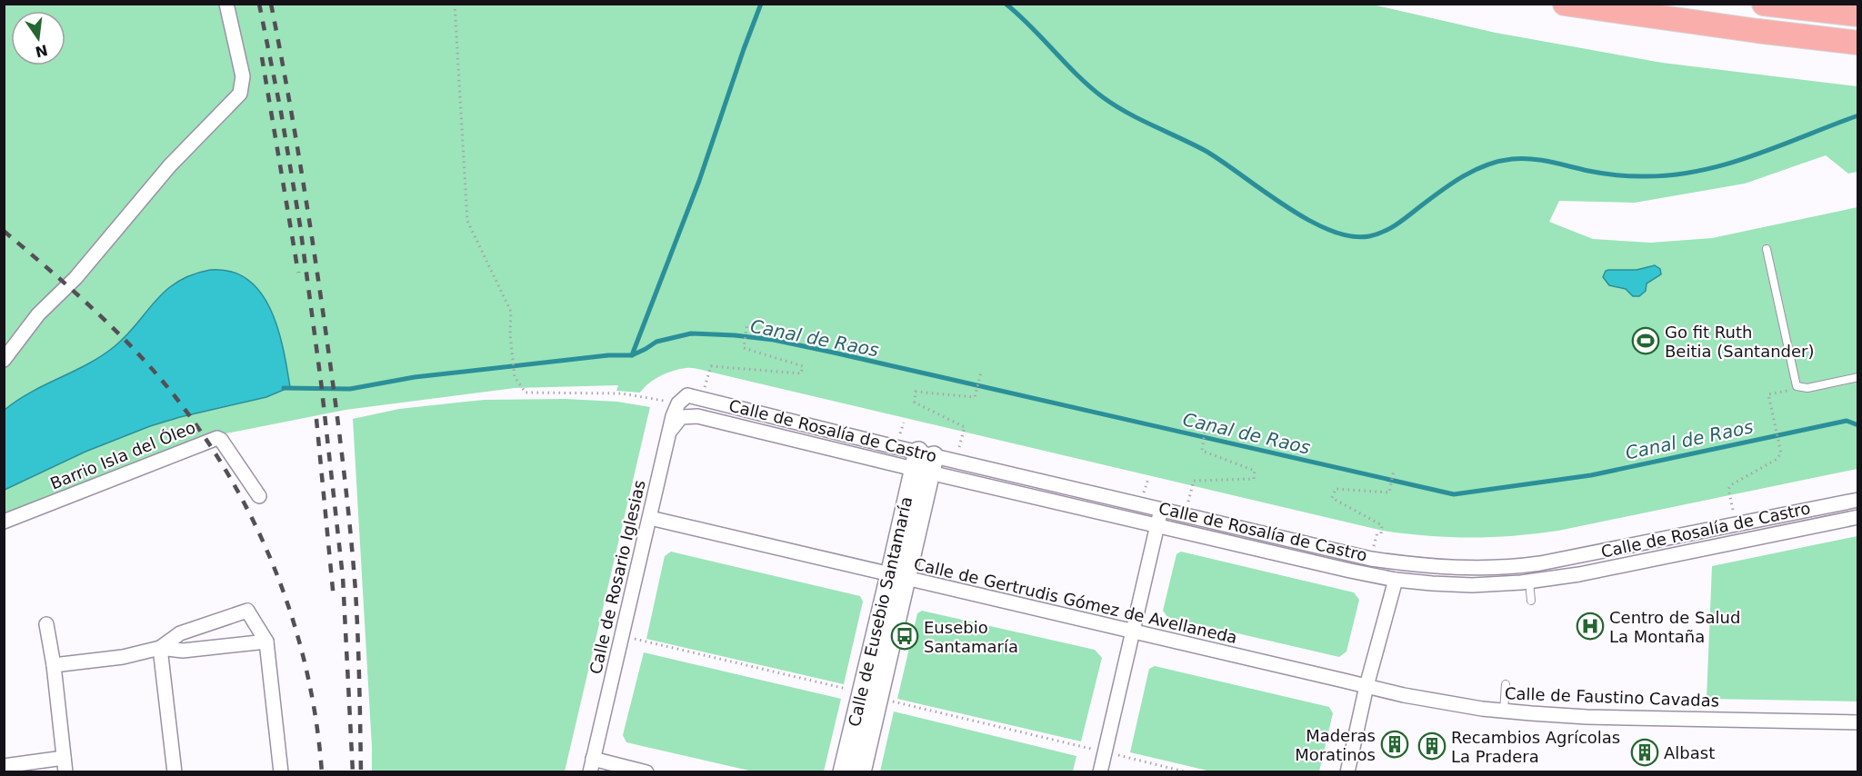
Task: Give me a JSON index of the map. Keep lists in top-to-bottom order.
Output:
{
  "streets": {
    "main road": ["Calle de Eusebio Santamaría"],
    "street": [
      "Calle de Rosalía de Castro",
      "Barrio Isla del Óleo",
      "Calle de Rosario Iglesias",
      "Calle de Gertrudis Gómez de Avellaneda",
      "Calle de Faustino Cavadas"
    ]
  },
  "crossings": [
    ["Calle de Rosalía de Castro", "Calle de Rosario Iglesias"],
    ["Calle de Rosalía de Castro", "Calle de Eusebio Santamaría"],
    ["Calle de Rosario Iglesias", "Calle de Gertrudis Gómez de Avellaneda"],
    ["Calle de Gertrudis Gómez de Avellaneda", "Calle de Eusebio Santamaría"],
    ["Calle de Gertrudis Gómez de Avellaneda", "Calle de Faustino Cavadas"]
  ],
  "water": ["Canal de Raos"],
  "places": {
    "sports": ["Go fit Ruth Beitia (Santander)"],
    "hospital": ["Centro de Salud La Montaña"],
    "bus stop": ["Eusebio Santamaría"],
    "building": ["Maderas Moratinos", "Recambios Agrícolas La Pradera", "Albast"]
  },
  "north": "bottom"
}
